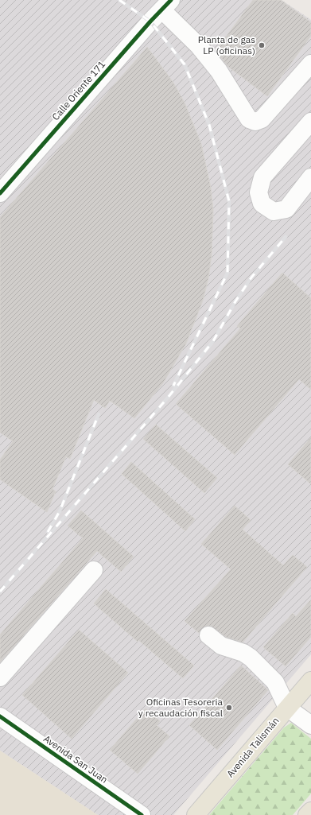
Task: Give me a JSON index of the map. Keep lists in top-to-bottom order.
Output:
{
  "streets": {
    "main road": ["Avenida Talismán"],
    "street": ["Calle Oriente 171", "Avenida San Juan"]
  },
  "places": ["Planta de gas LP (oficinas)", "Oficinas Tesoreria y recaudación fiscal"]
}
